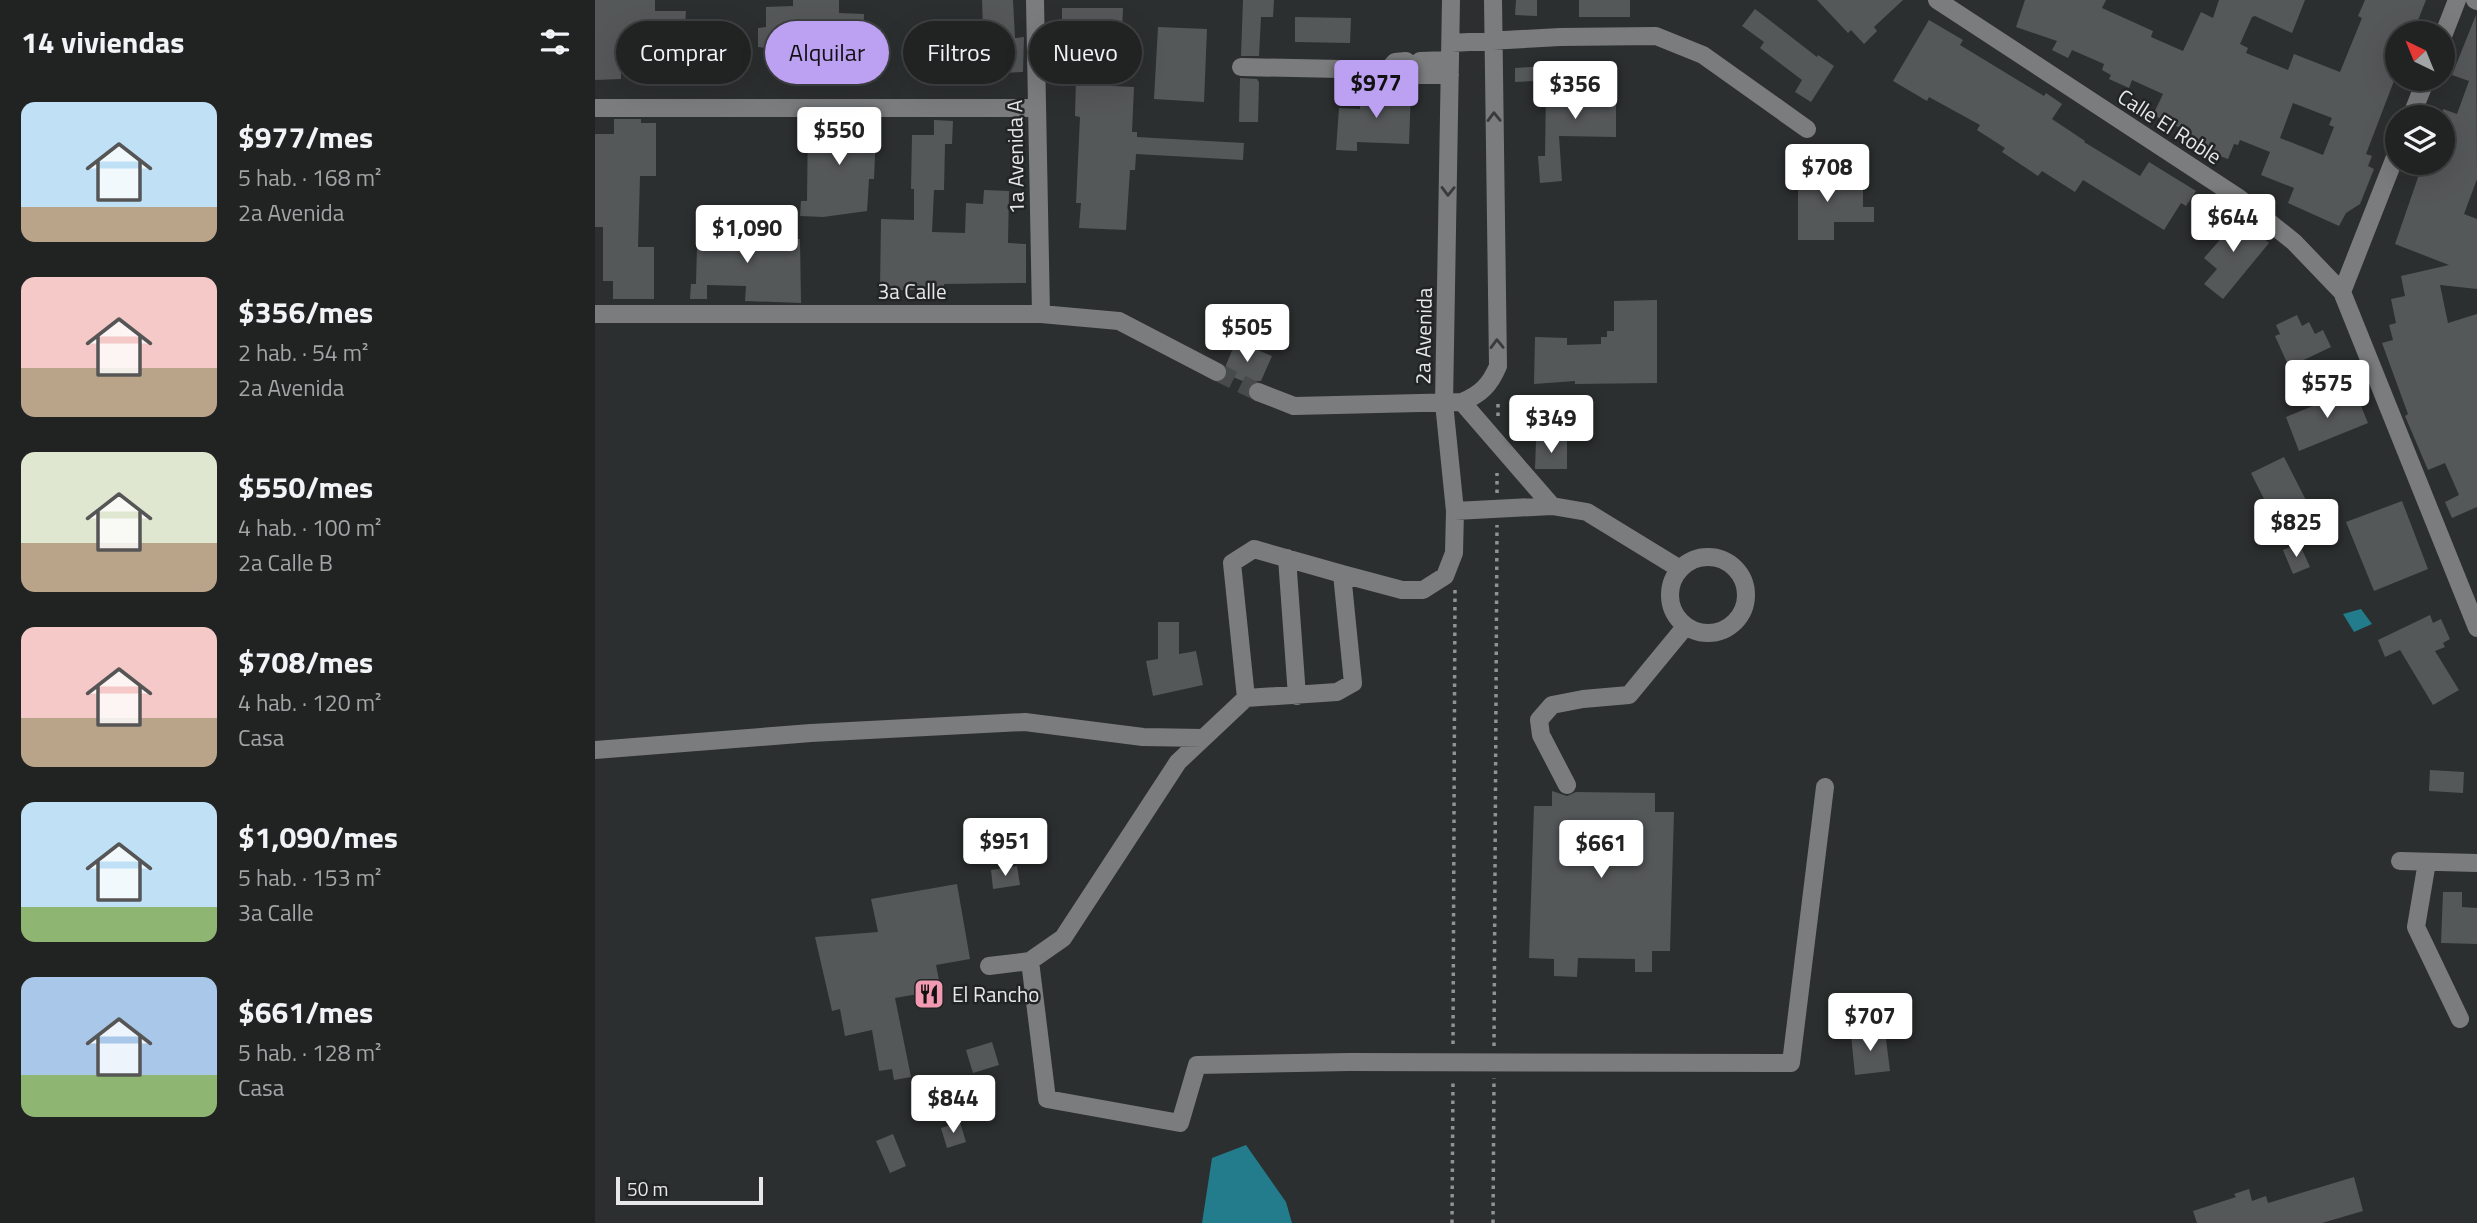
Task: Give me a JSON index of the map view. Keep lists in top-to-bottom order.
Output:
{
  "streets": {
    "street": [
      "Calle El Roble",
      "1a Avenida A",
      "3a Calle",
      "2a Avenida"
    ]
  },
  "crossings": [
    ["1a Avenida A", "3a Calle"]
  ],
  "places": {
    "restaurant": ["El Rancho"]
  },
  "scale_bar": "50 m",
  "north": "top left",
  "page": {
    "heading": "14 viviendas",
    "chip": [
      "Comprar",
      "Alquilar",
      "Filtros",
      "Nuevo"
    ],
    "price": [
      "$977",
      "$356",
      "$550",
      "$708",
      "$644",
      "$1,090",
      "$505",
      "$575",
      "$349",
      "$825",
      "$951",
      "$661",
      "$707",
      "$844"
    ],
    "list": [
      {
        "name": "$977/mes",
        "note": "5 hab. · 168 m² · 2a Avenida"
      },
      {
        "name": "$356/mes",
        "note": "2 hab. · 54 m² · 2a Avenida"
      },
      {
        "name": "$550/mes",
        "note": "4 hab. · 100 m² · 2a Calle B"
      },
      {
        "name": "$708/mes",
        "note": "4 hab. · 120 m² · Casa"
      },
      {
        "name": "$1,090/mes",
        "note": "5 hab. · 153 m² · 3a Calle"
      },
      {
        "name": "$661/mes",
        "note": "5 hab. · 128 m² · Casa"
      }
    ],
    "scale": "50 m"
  }
}
